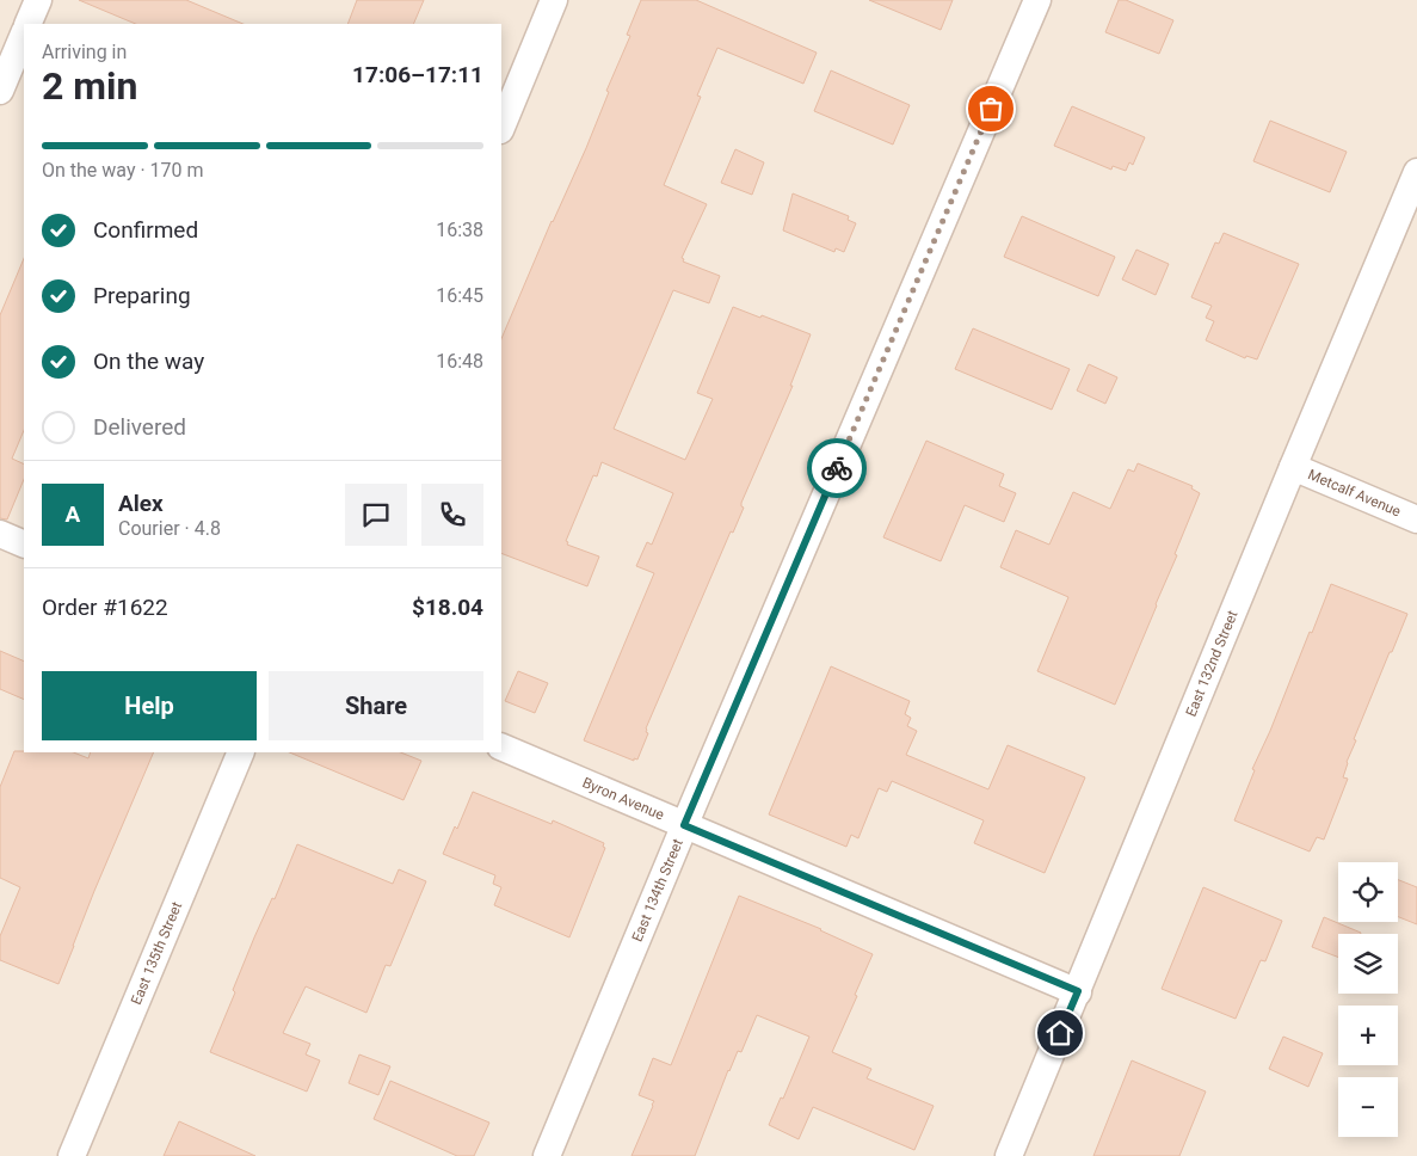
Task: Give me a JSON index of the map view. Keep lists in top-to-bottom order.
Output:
{
  "streets": {
    "street": [
      "Metcalf Avenue",
      "East 132nd Street",
      "Byron Avenue",
      "East 134th Street",
      "East 135th Street"
    ]
  },
  "crossings": [
    ["Metcalf Avenue", "East 132nd Street"],
    ["East 132nd Street", "Byron Avenue"],
    ["Byron Avenue", "East 134th Street"]
  ],
  "page": {
    "heading": ["2 min", "Arriving in", "17:06–17:11"],
    "panel": [
      "Alex",
      "Courier · 4.8",
      "Order #1622",
      "$18.04"
    ],
    "bar": "On the way · 170 m",
    "list": [
      ["Confirmed", "16:38"],
      ["Preparing", "16:45"],
      ["On the way", "16:48"],
      "Delivered"
    ],
    "round": "A",
    "buttons": ["Help", "Share"],
    "map_buttons": ["+", "−"]
  }
}
